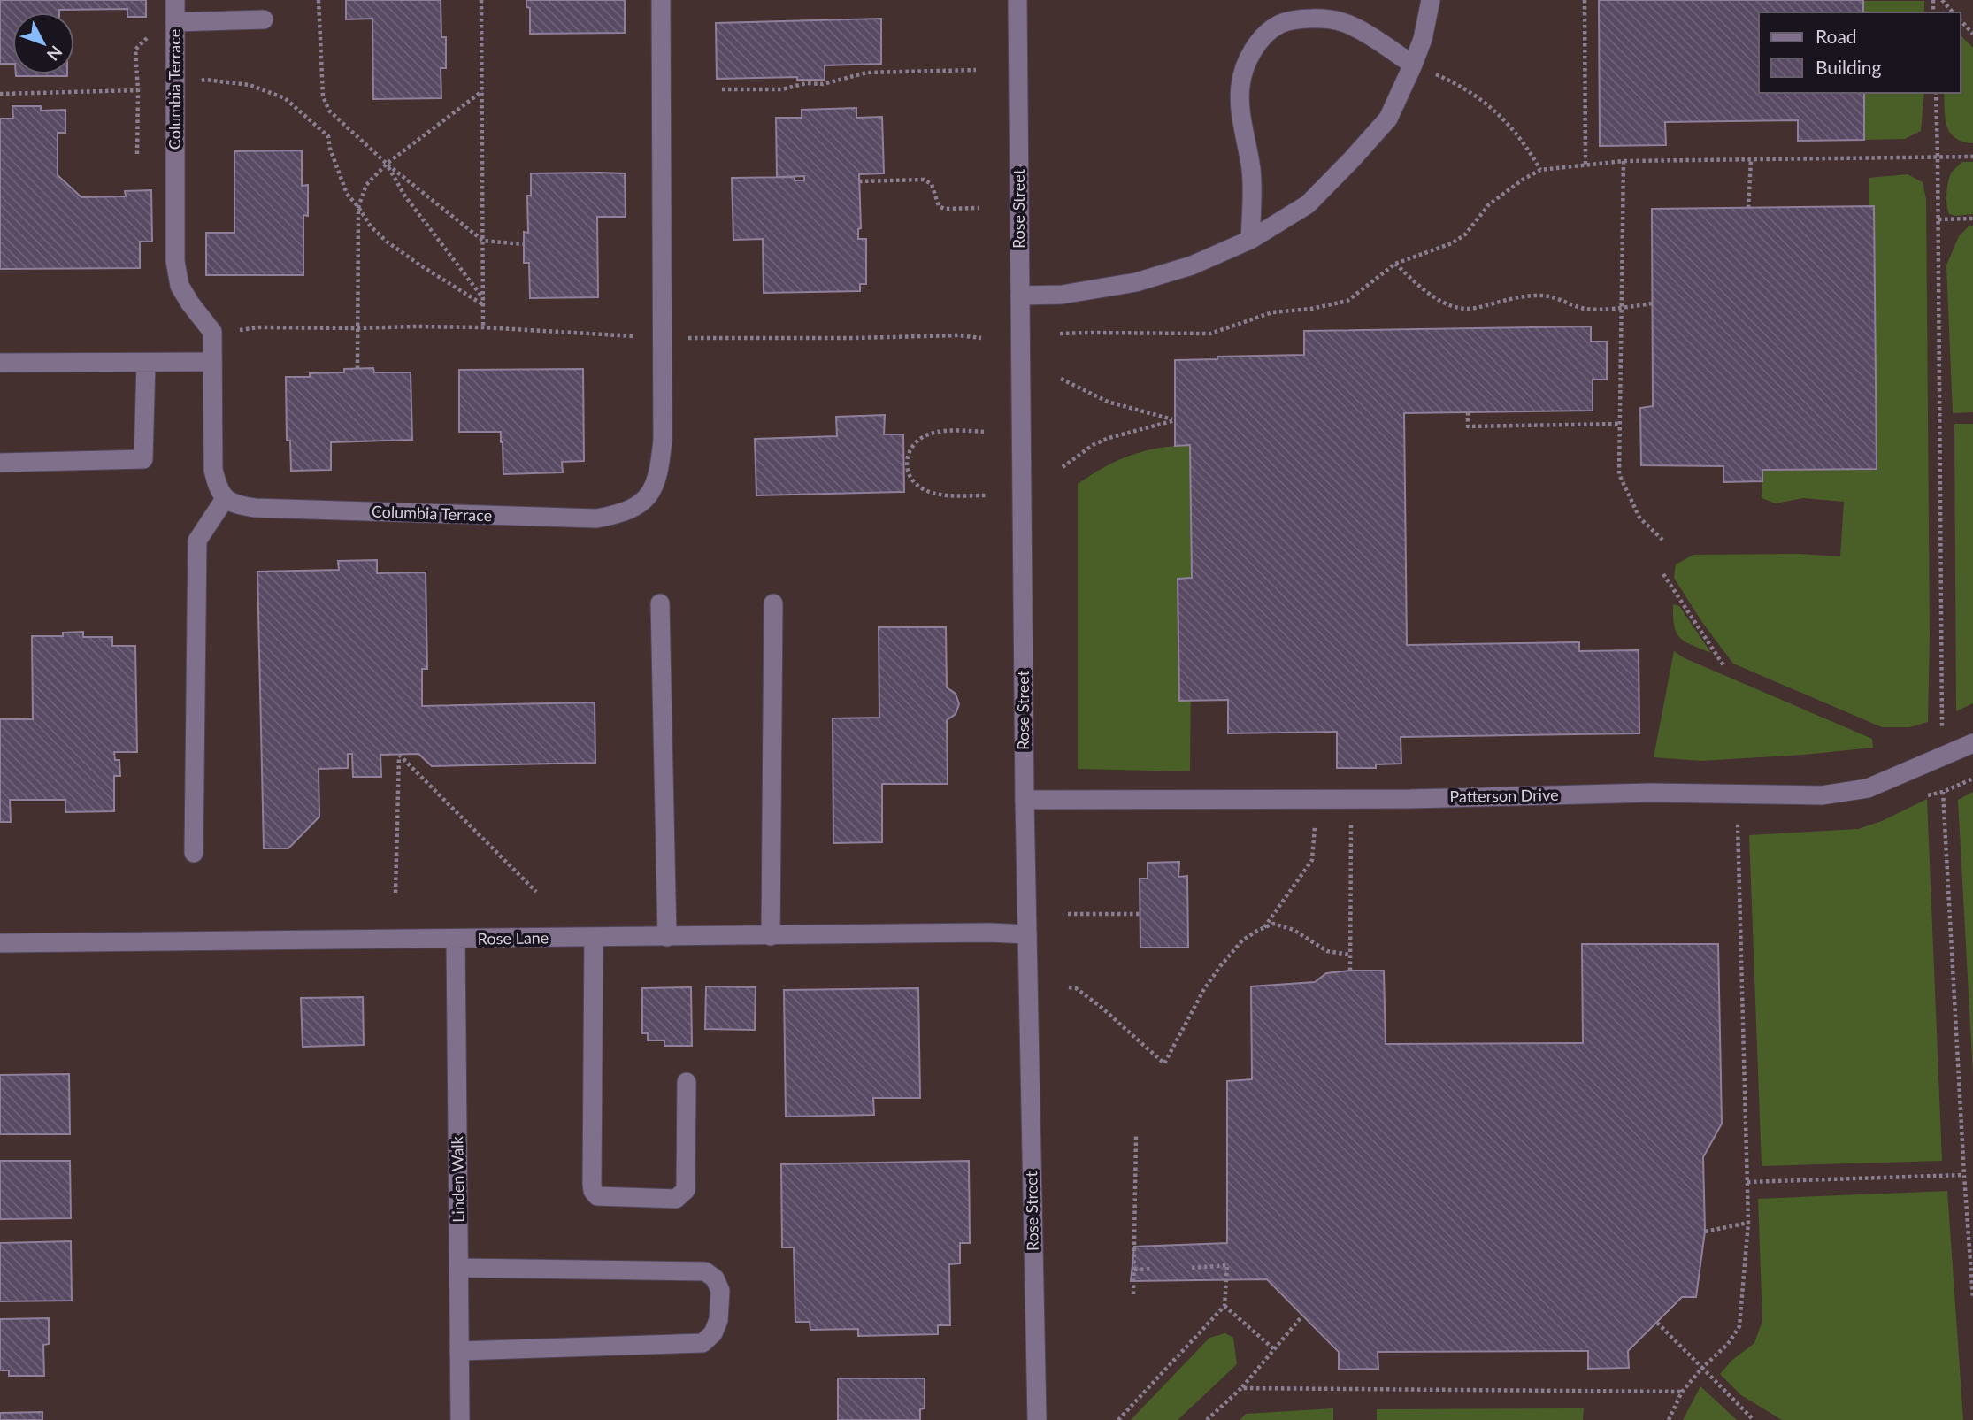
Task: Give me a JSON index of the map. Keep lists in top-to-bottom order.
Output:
{
  "streets": {
    "street": [
      "Columbia Terrace",
      "Rose Street",
      "Patterson Drive",
      "Rose Lane",
      "Linden Walk"
    ]
  },
  "crossings": [
    ["Rose Street", "Patterson Drive"],
    ["Rose Street", "Rose Lane"],
    ["Rose Lane", "Linden Walk"]
  ],
  "legend": ["Road", "Building"],
  "north": "bottom right"
}
